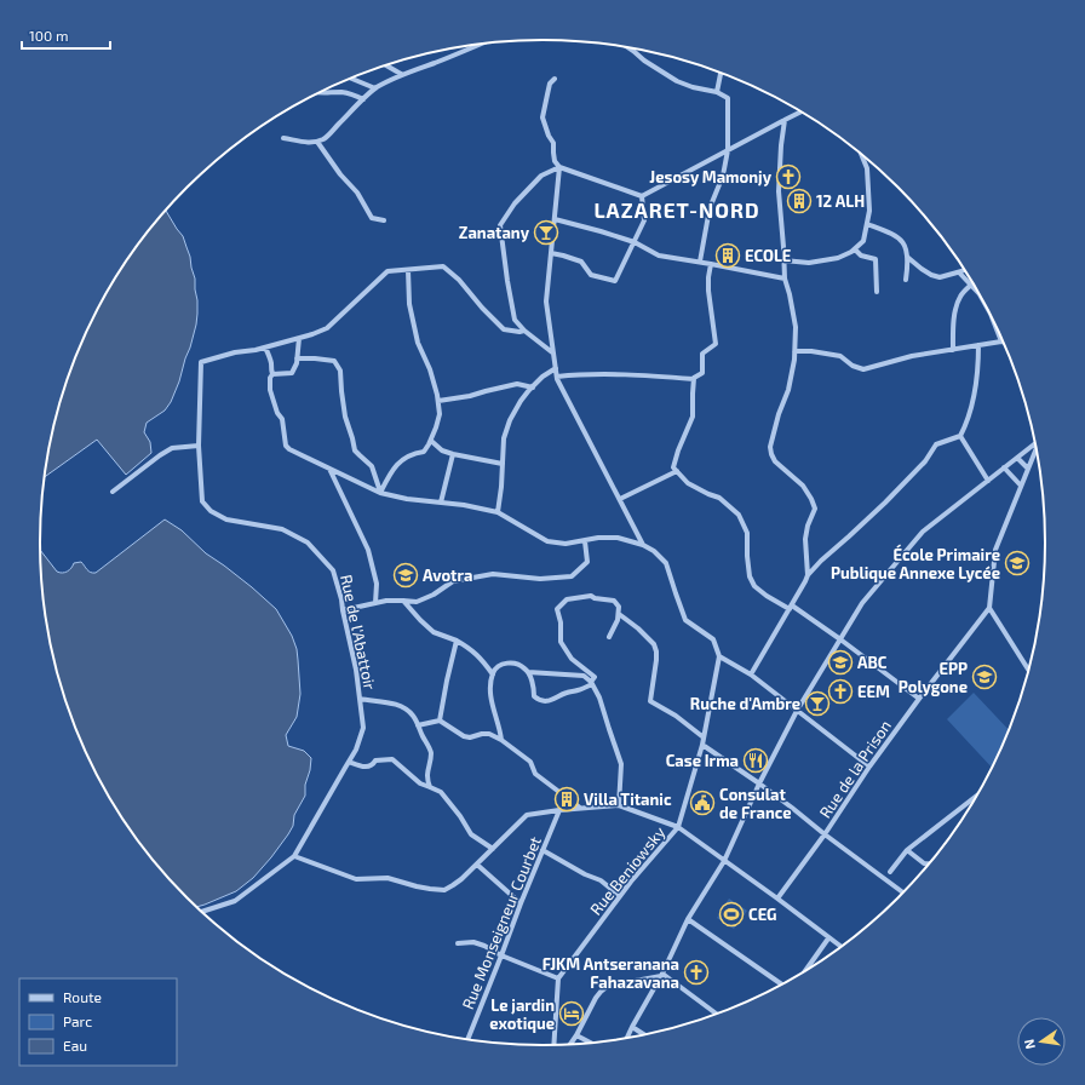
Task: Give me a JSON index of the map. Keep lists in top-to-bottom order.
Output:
{
  "streets": {
    "street": [
      "Rue de l'Abattoir",
      "Rue de la Prison",
      "Rue Beniowsky",
      "Rue Monseigneur Courbet"
    ]
  },
  "districts": ["LAZARET-NORD"],
  "places": {
    "church": ["Jesosy Mamonjy", "EEM", "FJKM Antseranana Fahazavana"],
    "building": ["12 ALH", "ECOLE", "Villa Titanic"],
    "bar": ["Zanatany", "Ruche d'Ambre"],
    "school or university": [
      "École Primaire Publique Annexe Lycée",
      "Avotra",
      "ABC",
      "EPP Polygone"
    ],
    "restaurant": ["Case Irma"],
    "public building": ["Consulat de France"],
    "sports": ["CEG"],
    "hotel": ["Le jardin exotique"]
  },
  "legend": ["Route", "Parc", "Eau"],
  "scale_bar": "100 m",
  "north": "left"
}
